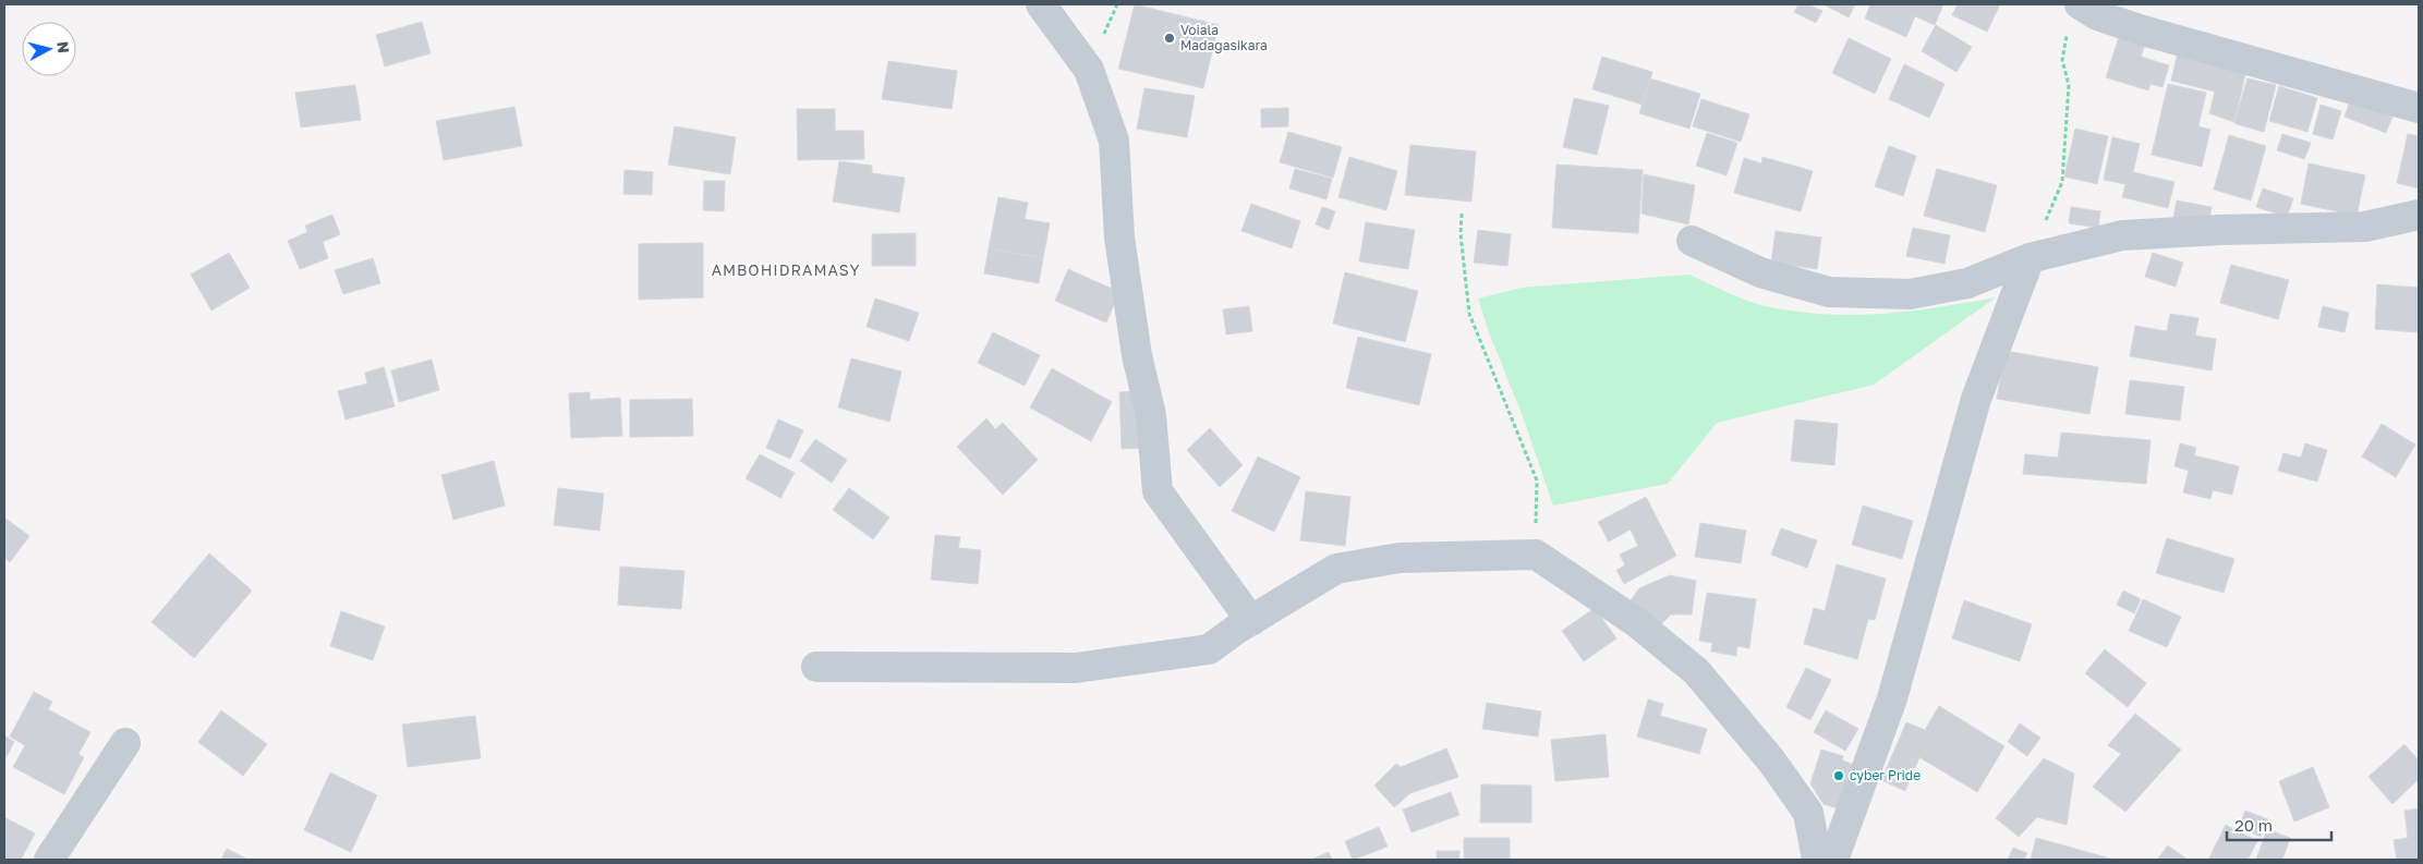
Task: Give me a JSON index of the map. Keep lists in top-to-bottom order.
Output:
{
  "districts": ["AMBOHIDRAMASY"],
  "places": ["Voiala Madagasikara", "cyber Pride"],
  "scale_bar": "20 m",
  "north": "right"
}
